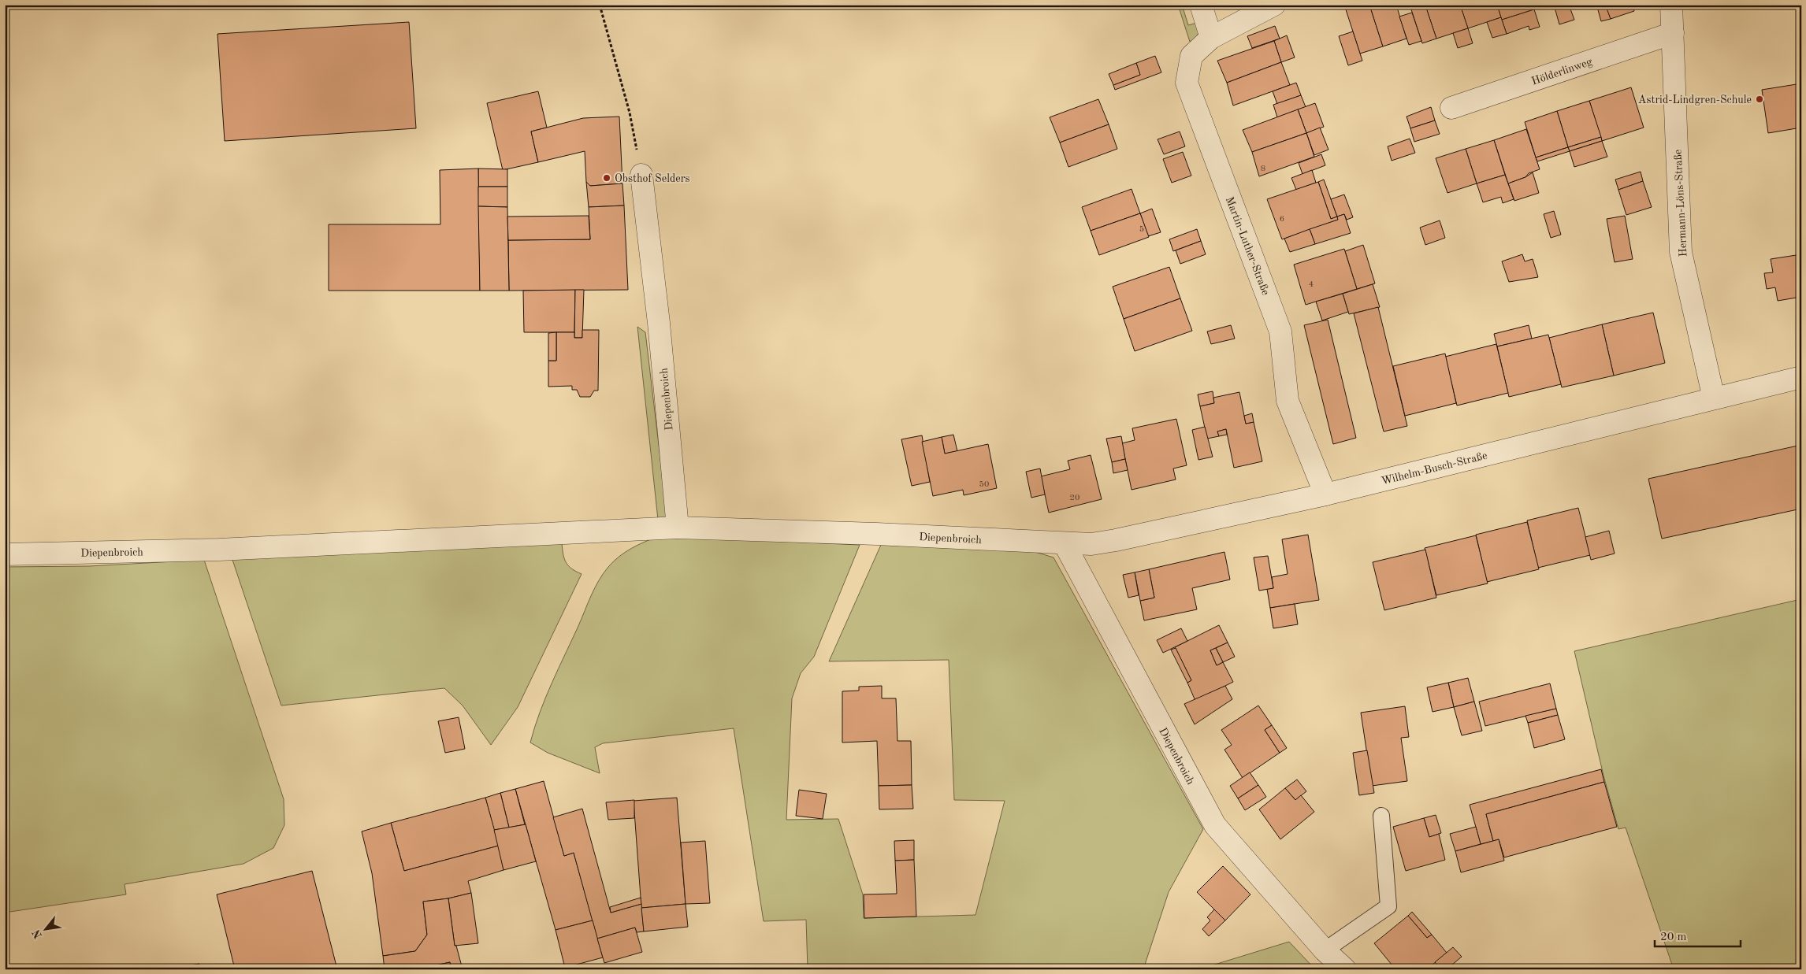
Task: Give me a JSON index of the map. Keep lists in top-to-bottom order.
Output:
{
  "streets": {
    "street": [
      "Hölderlinweg",
      "Hermann-Löns-Straße",
      "Martin-Luther-Straße",
      "Diepenbroich",
      "Wilhelm-Busch-Straße"
    ]
  },
  "crossings": [
    ["Hölderlinweg", "Hermann-Löns-Straße"],
    ["Hermann-Löns-Straße", "Wilhelm-Busch-Straße"],
    ["Martin-Luther-Straße", "Wilhelm-Busch-Straße"],
    ["Diepenbroich", "Wilhelm-Busch-Straße"]
  ],
  "places": ["Astrid-Lindgren-Schule", "Obsthof Selders"],
  "house_numbers": [
    "8",
    "6",
    "5",
    "4",
    "50",
    "20"
  ],
  "scale_bar": "20 m",
  "north": "bottom left"
}
